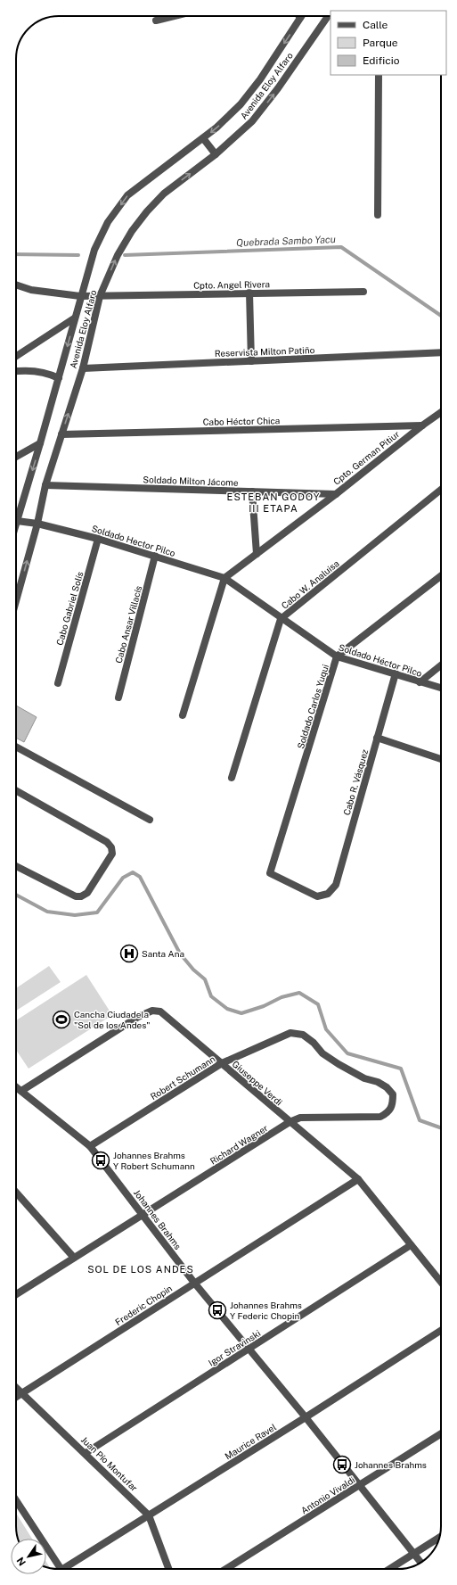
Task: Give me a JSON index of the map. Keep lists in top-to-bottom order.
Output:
{
  "streets": {
    "street": [
      "Avenida Eloy Alfaro",
      "Cpto. Angel Rivera",
      "Reservista Milton Patiño",
      "Cabo Héctor Chica",
      "Cpto. German Pitiur",
      "Soldado Milton Jácome",
      "Soldado Hector Pilco",
      "Cabo W. Analuisa",
      "Cabo Gabriel Solís",
      "Cabo Ansar Villacís",
      "Soldado Héctor Pilco",
      "Soldado Carlos Yuqui",
      "Cabo R. Vásquez",
      "Robert Schumann",
      "Giuseppe Verdi",
      "Richard Wagner",
      "Johannes Brahms",
      "Frederic Chopin",
      "Igor Stravinski",
      "Maurice Ravel",
      "Juan Pío Montufar",
      "Antonio Vivaldi"
    ]
  },
  "crossings": [
    ["Avenida Eloy Alfaro", "Cpto. Angel Rivera"],
    ["Avenida Eloy Alfaro", "Reservista Milton Patiño"],
    ["Avenida Eloy Alfaro", "Cabo Héctor Chica"],
    ["Avenida Eloy Alfaro", "Soldado Milton Jácome"],
    ["Avenida Eloy Alfaro", "Soldado Hector Pilco"],
    ["Cabo Héctor Chica", "Cpto. German Pitiur"],
    ["Cpto. German Pitiur", "Soldado Milton Jácome"],
    ["Cpto. German Pitiur", "Soldado Hector Pilco"],
    ["Cpto. German Pitiur", "Soldado Héctor Pilco"],
    ["Soldado Hector Pilco", "Cabo Gabriel Solís"],
    ["Soldado Hector Pilco", "Cabo Ansar Villacís"],
    ["Soldado Hector Pilco", "Soldado Héctor Pilco"],
    ["Cabo W. Analuisa", "Soldado Héctor Pilco"],
    ["Soldado Héctor Pilco", "Soldado Carlos Yuqui"],
    ["Soldado Héctor Pilco", "Cabo R. Vásquez"],
    ["Soldado Carlos Yuqui", "Cabo R. Vásquez"],
    ["Robert Schumann", "Giuseppe Verdi"],
    ["Robert Schumann", "Richard Wagner"],
    ["Robert Schumann", "Johannes Brahms"],
    ["Giuseppe Verdi", "Richard Wagner"],
    ["Giuseppe Verdi", "Johannes Brahms"],
    ["Giuseppe Verdi", "Frederic Chopin"],
    ["Giuseppe Verdi", "Igor Stravinski"],
    ["Richard Wagner", "Johannes Brahms"],
    ["Johannes Brahms", "Frederic Chopin"],
    ["Johannes Brahms", "Igor Stravinski"],
    ["Johannes Brahms", "Maurice Ravel"],
    ["Johannes Brahms", "Antonio Vivaldi"],
    ["Frederic Chopin", "Juan Pío Montufar"],
    ["Igor Stravinski", "Juan Pío Montufar"],
    ["Maurice Ravel", "Juan Pío Montufar"]
  ],
  "districts": ["ESTEBAN GODOY III ETAPA", "SOL DE LOS ANDES"],
  "water": ["Quebrada Sambo Yacu"],
  "places": {
    "hospital": ["Santa Ana"],
    "sports": ["Cancha Ciudadela \"Sol de los Andes\""],
    "bus stop": ["Johannes Brahms Y Robert Schumann", "Johannes Brahms Y Federic Chopin", "Johannes Brahms"]
  },
  "legend": ["Calle", "Parque", "Edificio"],
  "north": "bottom left"
}
